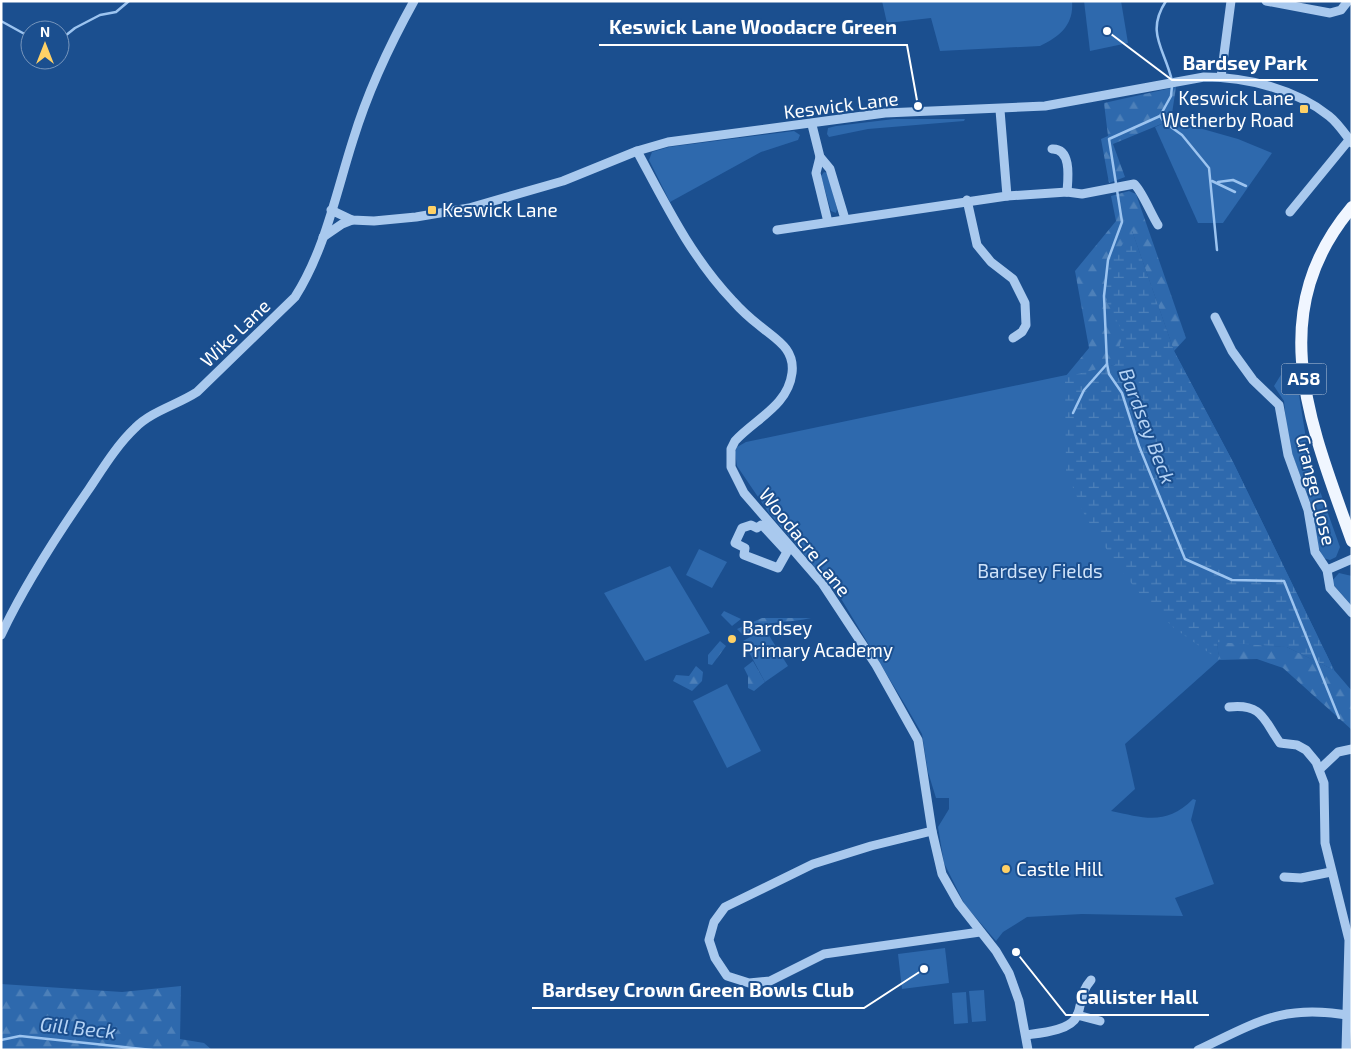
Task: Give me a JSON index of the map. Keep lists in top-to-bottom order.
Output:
{
  "streets": {
    "main road": ["A58"],
    "street": [
      "Keswick Lane",
      "Wike Lane",
      "Grange Close",
      "Woodacre Lane"
    ]
  },
  "crossings": [
    ["Keswick Lane", "Wike Lane"],
    ["Keswick Lane", "Woodacre Lane"]
  ],
  "water": ["Bardsey Beck", "Gill Beck"],
  "parks": ["Bardsey Fields"],
  "places": {
    "other": [
      "Bardsey Park",
      "Keswick Lane Woodacre Green",
      "Bardsey Primary Academy",
      "Castle Hill",
      "Callister Hall",
      "Bardsey Crown Green Bowls Club"
    ],
    "transit": ["Keswick Lane Wetherby Road", "Keswick Lane"]
  },
  "north": "top"
}
